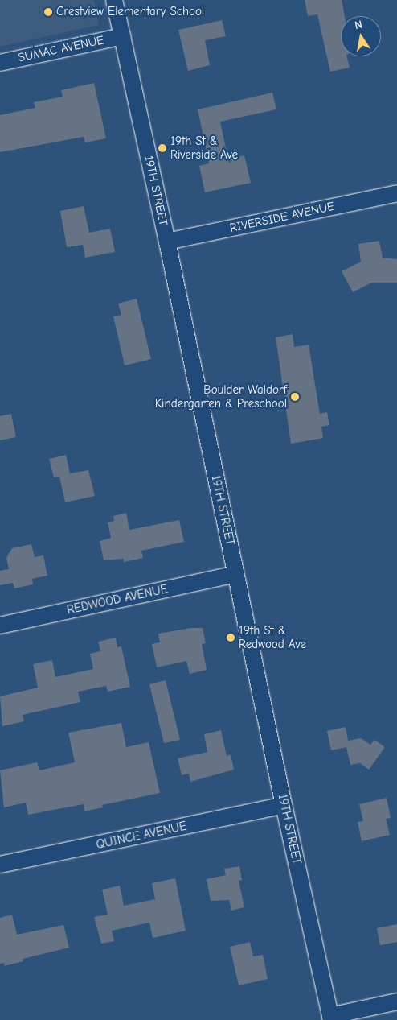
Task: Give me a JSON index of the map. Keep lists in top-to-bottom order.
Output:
{
  "streets": {
    "street": [
      "SUMAC AVENUE",
      "19TH STREET",
      "RIVERSIDE AVENUE",
      "REDWOOD AVENUE",
      "QUINCE AVENUE"
    ]
  },
  "crossings": [
    ["SUMAC AVENUE", "19TH STREET"],
    ["19TH STREET", "RIVERSIDE AVENUE"],
    ["19TH STREET", "REDWOOD AVENUE"],
    ["19TH STREET", "QUINCE AVENUE"]
  ],
  "places": [
    "Crestview Elementary School",
    "19th St & Riverside Ave",
    "Boulder Waldorf Kindergarten & Preschool",
    "19th St & Redwood Ave"
  ],
  "north": "top"
}
